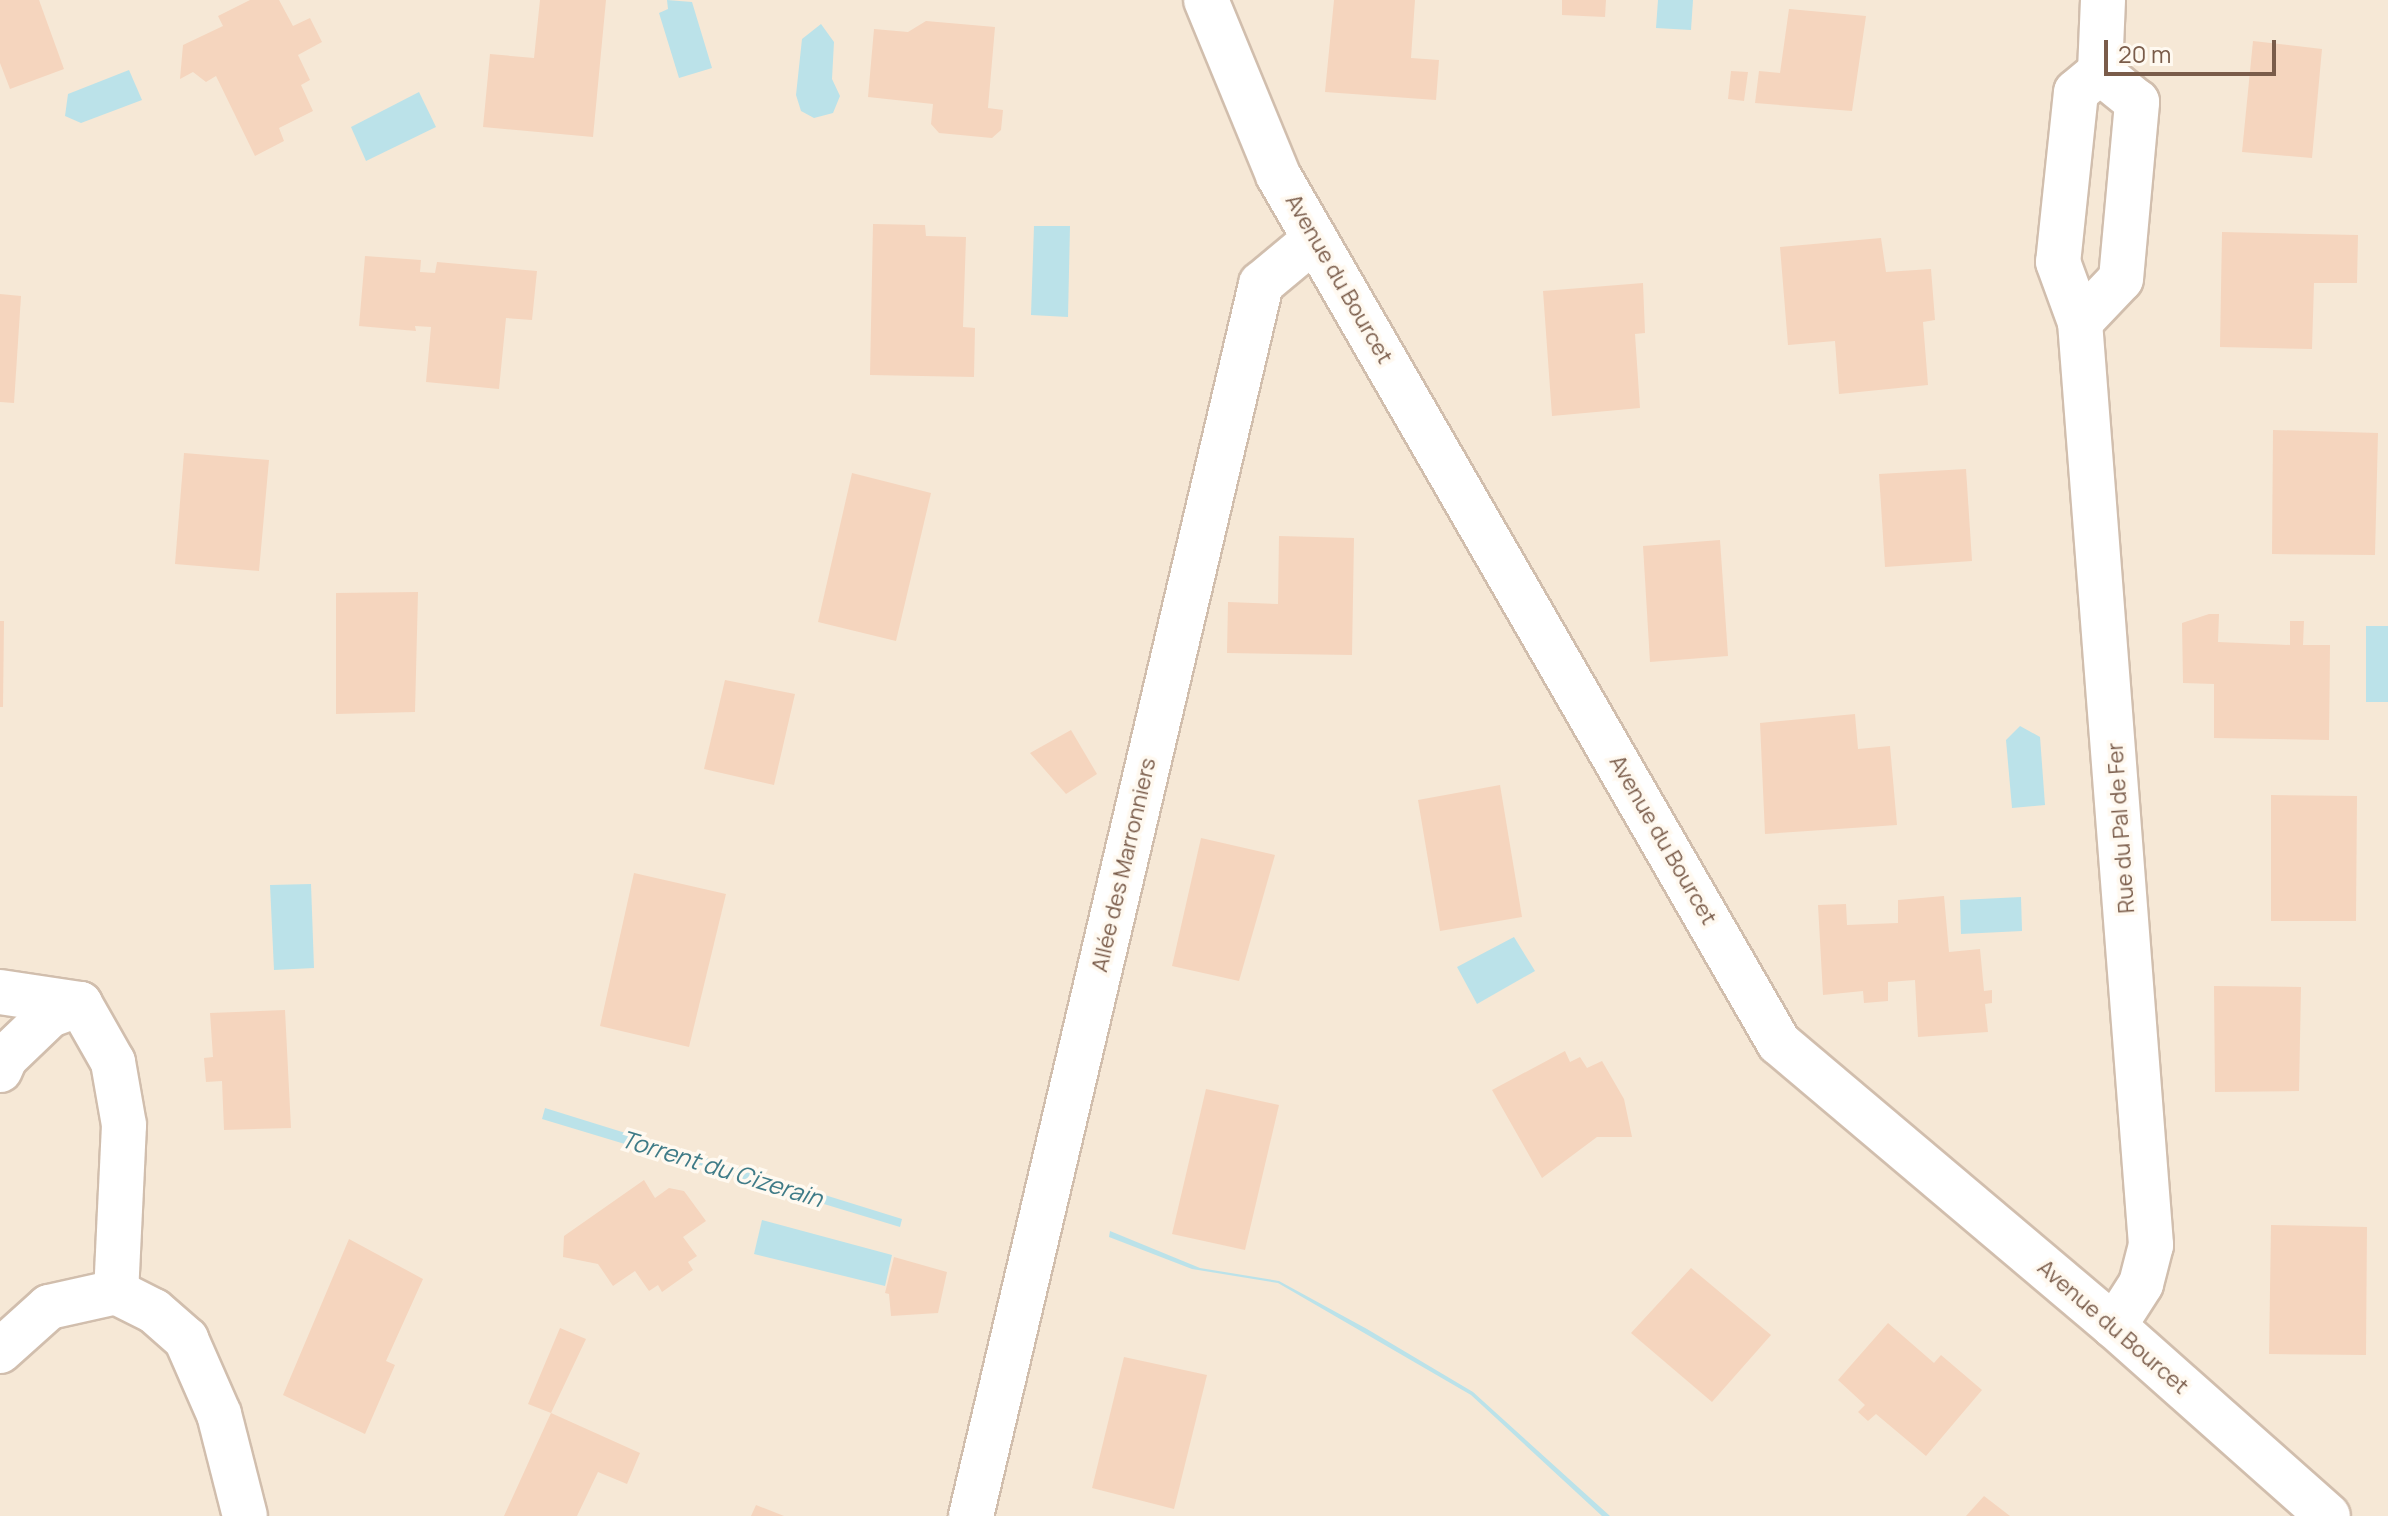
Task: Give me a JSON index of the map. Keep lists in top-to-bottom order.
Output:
{
  "streets": {
    "street": ["Avenue du Bourcet", "Rue du Pal de Fer", "Allée des Marronniers"]
  },
  "crossings": [
    ["Avenue du Bourcet", "Rue du Pal de Fer"],
    ["Avenue du Bourcet", "Allée des Marronniers"]
  ],
  "water": ["Torrent du Cizerain"],
  "scale_bar": "20 m"
}
